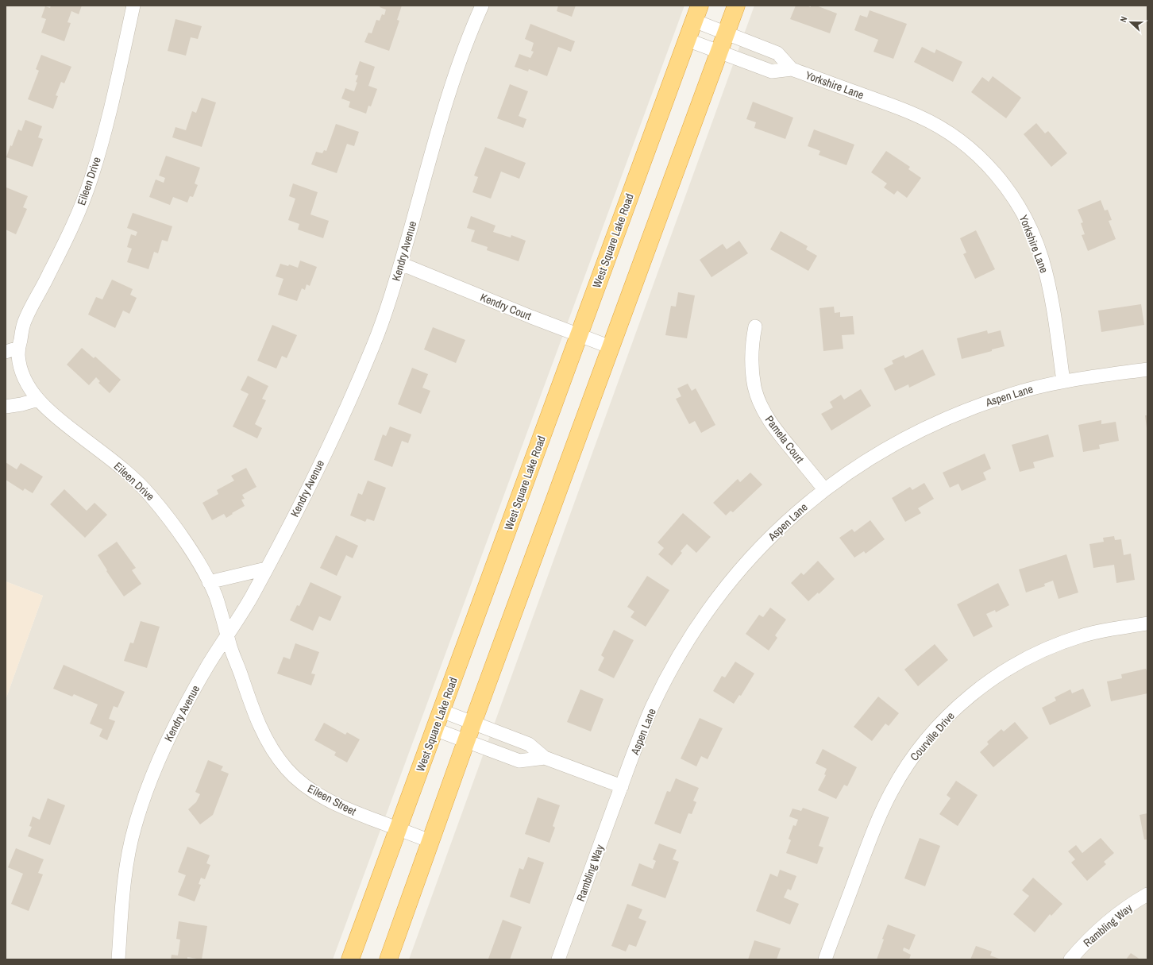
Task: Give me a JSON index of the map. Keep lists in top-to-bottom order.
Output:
{
  "streets": {
    "highway": ["West Square Lake Road"],
    "street": [
      "Yorkshire Lane",
      "Eileen Drive",
      "Kendry Avenue",
      "Kendry Court",
      "Aspen Lane",
      "Pamela Court",
      "Courville Drive",
      "Eileen Street",
      "Rambling Way"
    ]
  },
  "crossings": [
    ["Yorkshire Lane", "West Square Lake Road"],
    ["Yorkshire Lane", "Aspen Lane"],
    ["Eileen Drive", "Kendry Avenue"],
    ["Eileen Drive", "Eileen Street"],
    ["West Square Lake Road", "Kendry Court"],
    ["West Square Lake Road", "Eileen Street"],
    ["Kendry Avenue", "Kendry Court"],
    ["Kendry Avenue", "Eileen Street"],
    ["Aspen Lane", "Pamela Court"],
    ["Aspen Lane", "Rambling Way"]
  ],
  "north": "left"
}
